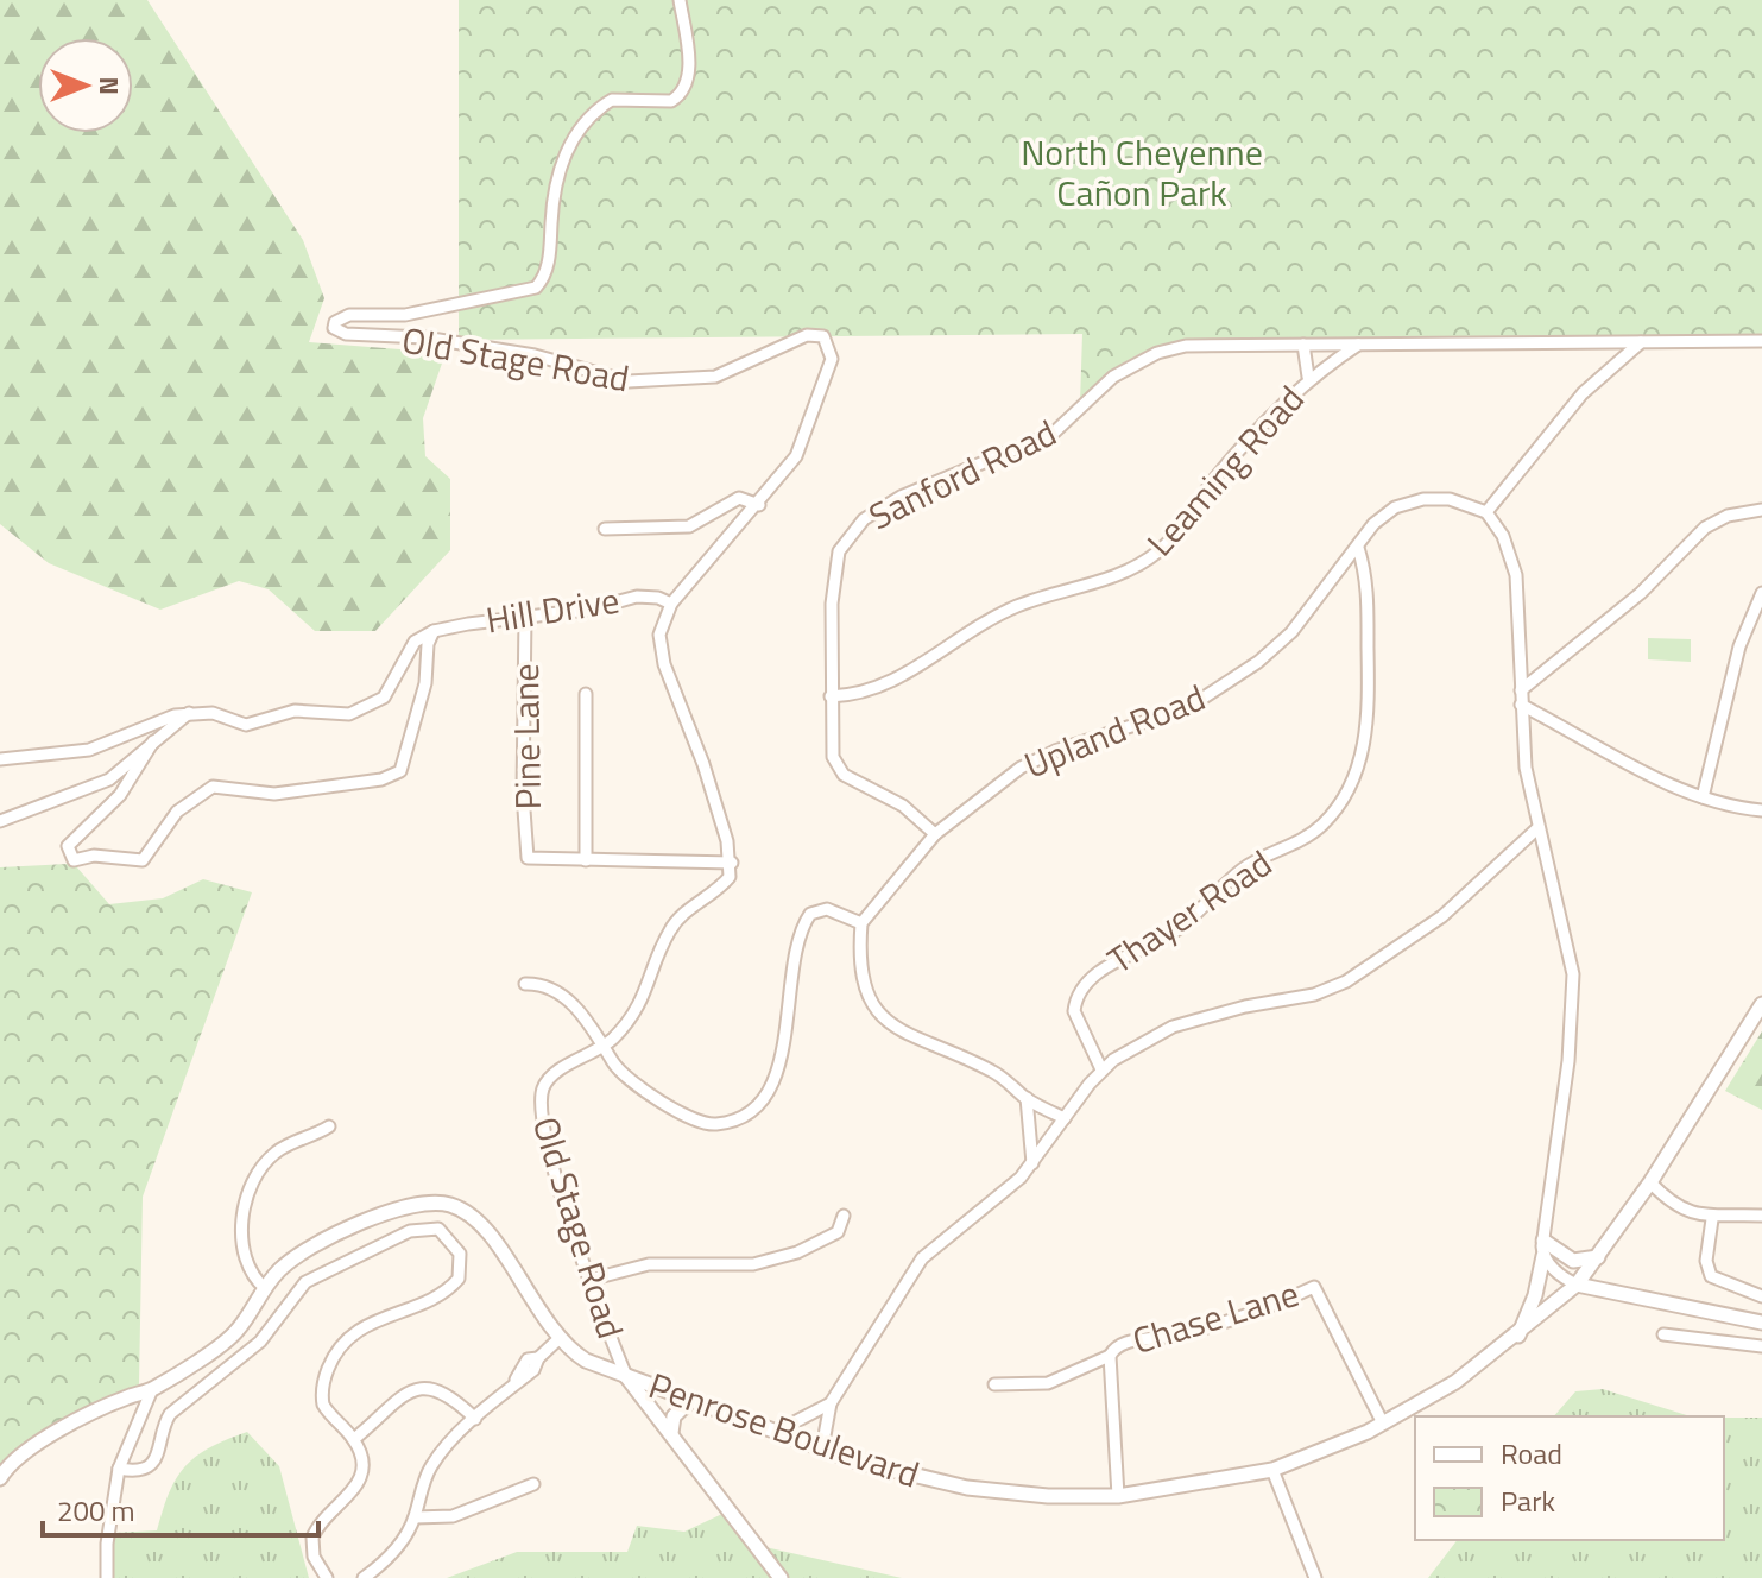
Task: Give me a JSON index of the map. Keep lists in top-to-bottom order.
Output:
{
  "streets": {
    "street": [
      "Old Stage Road",
      "Leaming Road",
      "Sanford Road",
      "Hill Drive",
      "Upland Road",
      "Pine Lane",
      "Thayer Road",
      "Chase Lane",
      "Penrose Boulevard"
    ]
  },
  "crossings": [
    ["Old Stage Road", "Hill Drive"],
    ["Old Stage Road", "Penrose Boulevard"],
    ["Leaming Road", "Sanford Road"],
    ["Sanford Road", "Upland Road"],
    ["Hill Drive", "Pine Lane"],
    ["Upland Road", "Thayer Road"],
    ["Chase Lane", "Penrose Boulevard"]
  ],
  "parks": ["North Cheyenne Cañon Park"],
  "legend": ["Road", "Park"],
  "scale_bar": "200 m",
  "north": "right"
}
